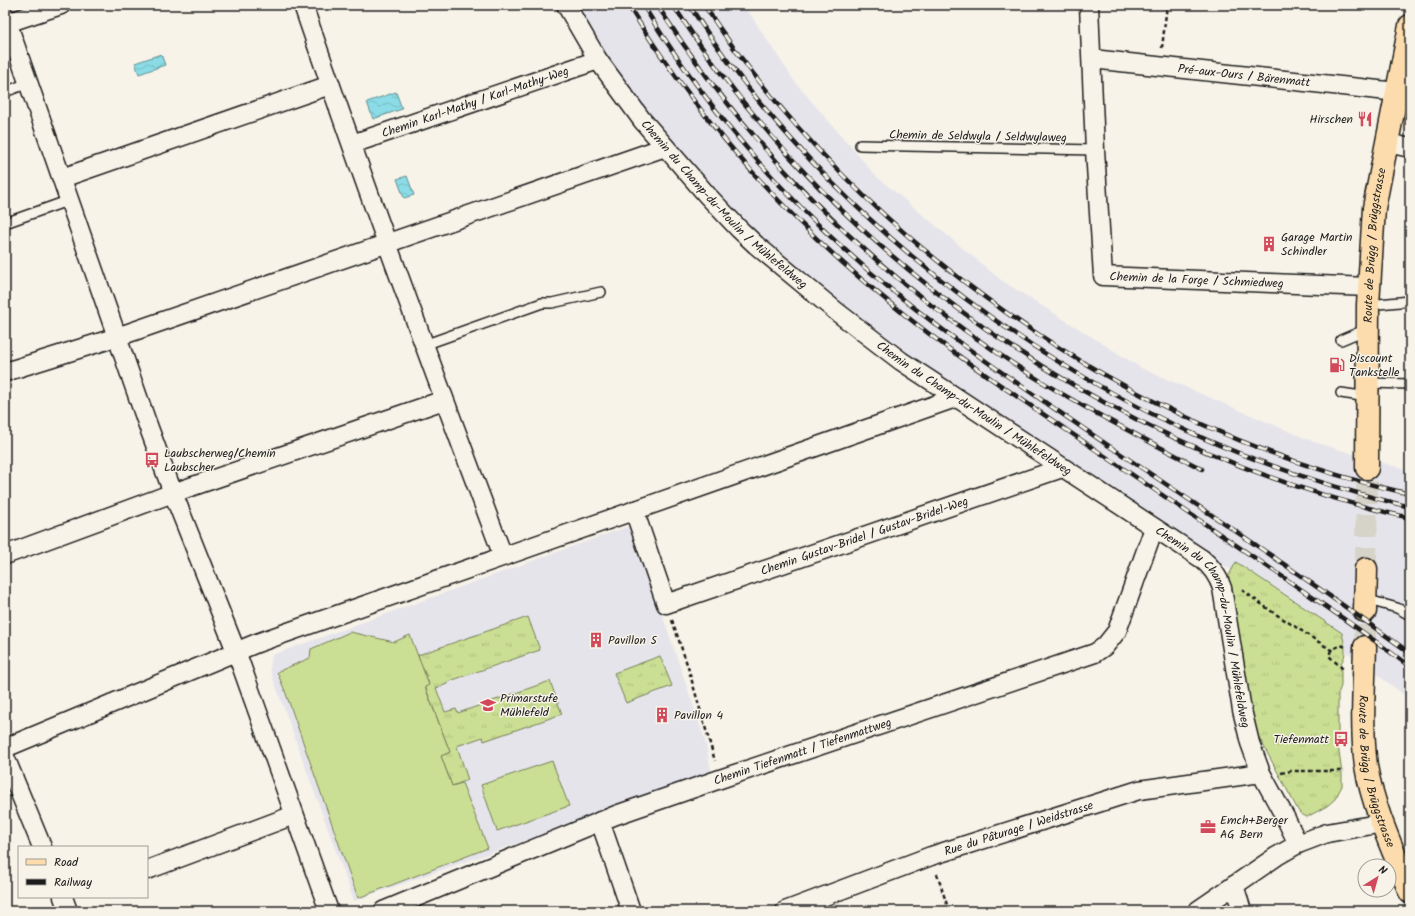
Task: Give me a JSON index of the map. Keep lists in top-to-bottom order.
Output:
{
  "streets": {
    "main road": ["Route de Brügg / Brüggstrasse"],
    "street": [
      "Pré-aux-Ours / Bärenmatt",
      "Chemin Karl-Mathy / Karl-Mathy-Weg",
      "Chemin du Champ-du-Moulin / Mühlefeldweg",
      "Chemin de la Forge / Schmiedweg",
      "Chemin Gustav-Bridel / Gustav-Bridel-Weg",
      "Chemin Tiefenmatt / Tiefenmattweg",
      "Rue du Pâturage / Weidstrasse"
    ],
    "lane": ["Chemin de Seldwyla / Seldwylaweg"]
  },
  "crossings": [
    ["Pré-aux-Ours / Bärenmatt", "Route de Brügg / Brüggstrasse"],
    ["Pré-aux-Ours / Bärenmatt", "Chemin de la Forge / Schmiedweg"],
    ["Chemin Karl-Mathy / Karl-Mathy-Weg", "Chemin du Champ-du-Moulin / Mühlefeldweg"],
    ["Chemin de Seldwyla / Seldwylaweg", "Chemin de la Forge / Schmiedweg"],
    ["Chemin du Champ-du-Moulin / Mühlefeldweg", "Chemin Gustav-Bridel / Gustav-Bridel-Weg"],
    ["Chemin du Champ-du-Moulin / Mühlefeldweg", "Chemin Tiefenmatt / Tiefenmattweg"],
    ["Chemin du Champ-du-Moulin / Mühlefeldweg", "Rue du Pâturage / Weidstrasse"],
    ["Route de Brügg / Brüggstrasse", "Chemin de la Forge / Schmiedweg"]
  ],
  "places": {
    "restaurant": ["Hirschen"],
    "building": ["Garage Martin Schindler", "Pavillon 5", "Pavillon 4"],
    "fuel station": ["Discount Tankstelle"],
    "bus stop": ["Laubscherweg/Chemin Laubscher", "Tiefenmatt"],
    "school or university": ["Primarstufe Mühlefeld"],
    "office": ["Emch+Berger AG Bern"]
  },
  "legend": ["Road", "Railway"],
  "north": "top right"
}
